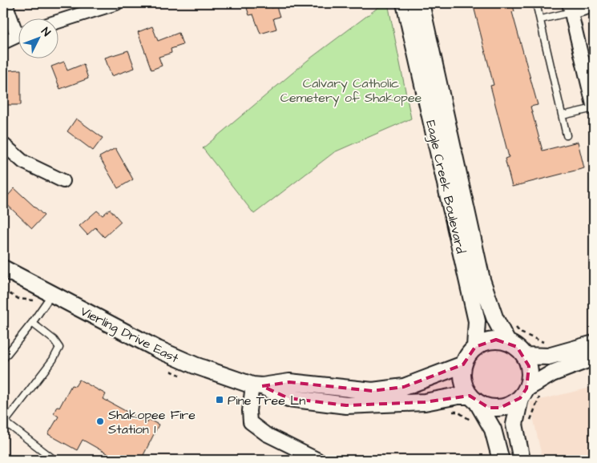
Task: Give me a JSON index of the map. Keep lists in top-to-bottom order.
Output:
{
  "streets": {
    "street": ["Eagle Creek Boulevard", "Vierling Drive East"]
  },
  "crossings": [
    ["Eagle Creek Boulevard", "Vierling Drive East"]
  ],
  "parks": ["Calvary Catholic Cemetery of Shakopee"],
  "places": {
    "transit": ["Pine Tree Ln"],
    "other": ["Shakopee Fire Station 1"]
  },
  "north": "top right"
}
